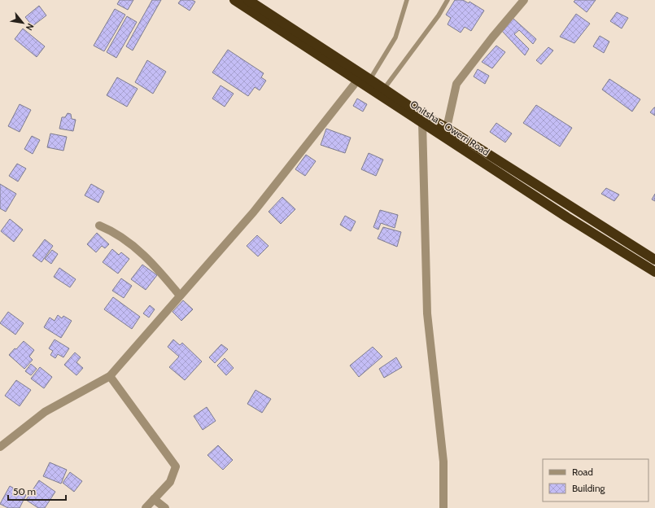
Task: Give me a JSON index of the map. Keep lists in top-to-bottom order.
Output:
{
  "streets": {
    "highway": ["Onitsha - Owerri Road"]
  },
  "legend": ["Road", "Building"],
  "scale_bar": "50 m",
  "north": "bottom right"
}
